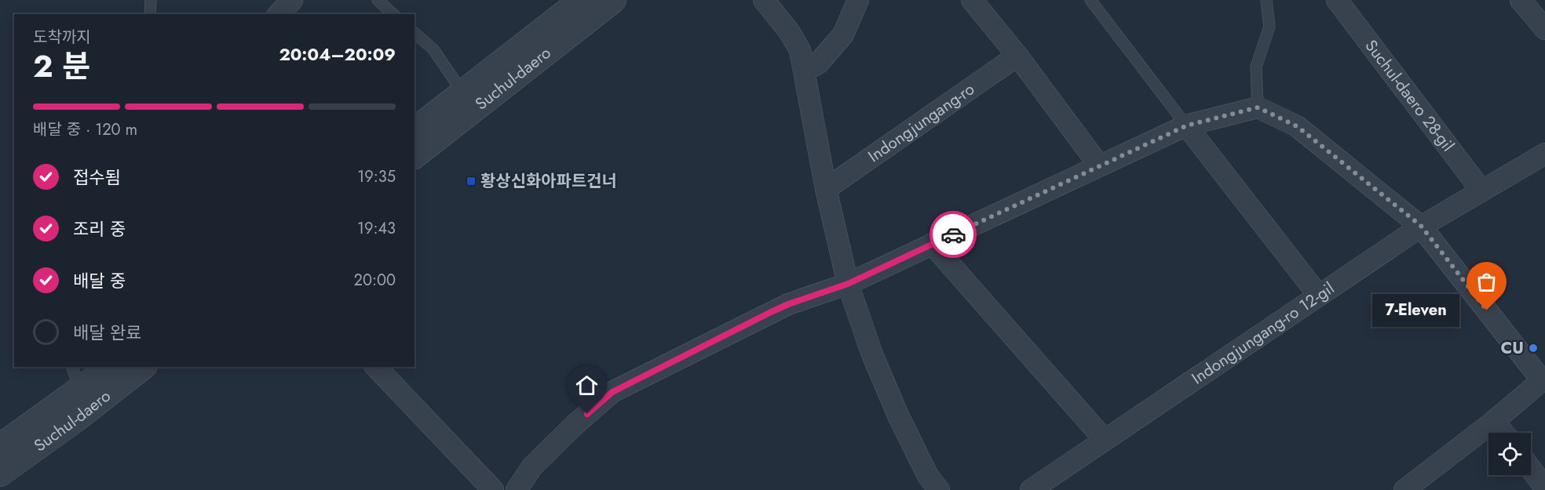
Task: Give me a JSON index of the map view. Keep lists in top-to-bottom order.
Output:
{
  "streets": {
    "street": [
      "Suchul-daero",
      "Suchul-daero 28-gil",
      "Indongjungang-ro",
      "Indongjungang-ro 12-gil"
    ]
  },
  "crossings": [
    ["Suchul-daero 28-gil", "Indongjungang-ro 12-gil"]
  ],
  "places": {
    "transit": ["황상신화아파트건너"],
    "other": ["7-Eleven", "CU"]
  },
  "page": {
    "heading": ["2 분", "도착까지", "20:04–20:09"],
    "bar": "배달 중 · 120 m",
    "list": [
      ["접수됨", "19:35"],
      ["조리 중", "19:43"],
      ["배달 중", "20:00"],
      "배달 완료"
    ],
    "bubble": "7-Eleven"
  }
}
